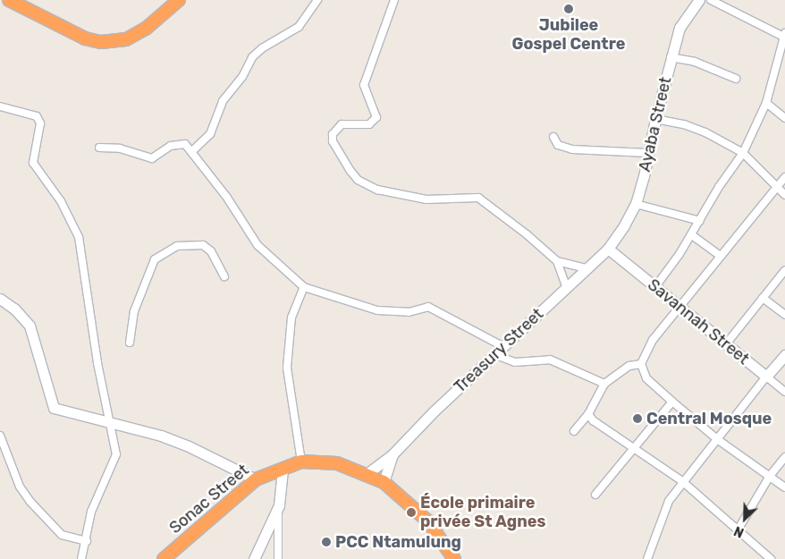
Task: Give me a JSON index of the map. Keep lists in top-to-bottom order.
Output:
{
  "streets": {
    "highway": ["Sonac Street"],
    "street": ["Ayaba Street", "Savannah Street", "Treasury Street"]
  },
  "crossings": [
    ["Ayaba Street", "Savannah Street"],
    ["Ayaba Street", "Treasury Street"],
    ["Savannah Street", "Treasury Street"],
    ["Treasury Street", "Sonac Street"]
  ],
  "places": [
    "Jubilee Gospel Centre",
    "Central Mosque",
    "École primaire privée St Agnes",
    "PCC Ntamulung"
  ],
  "north": "bottom left"
}
